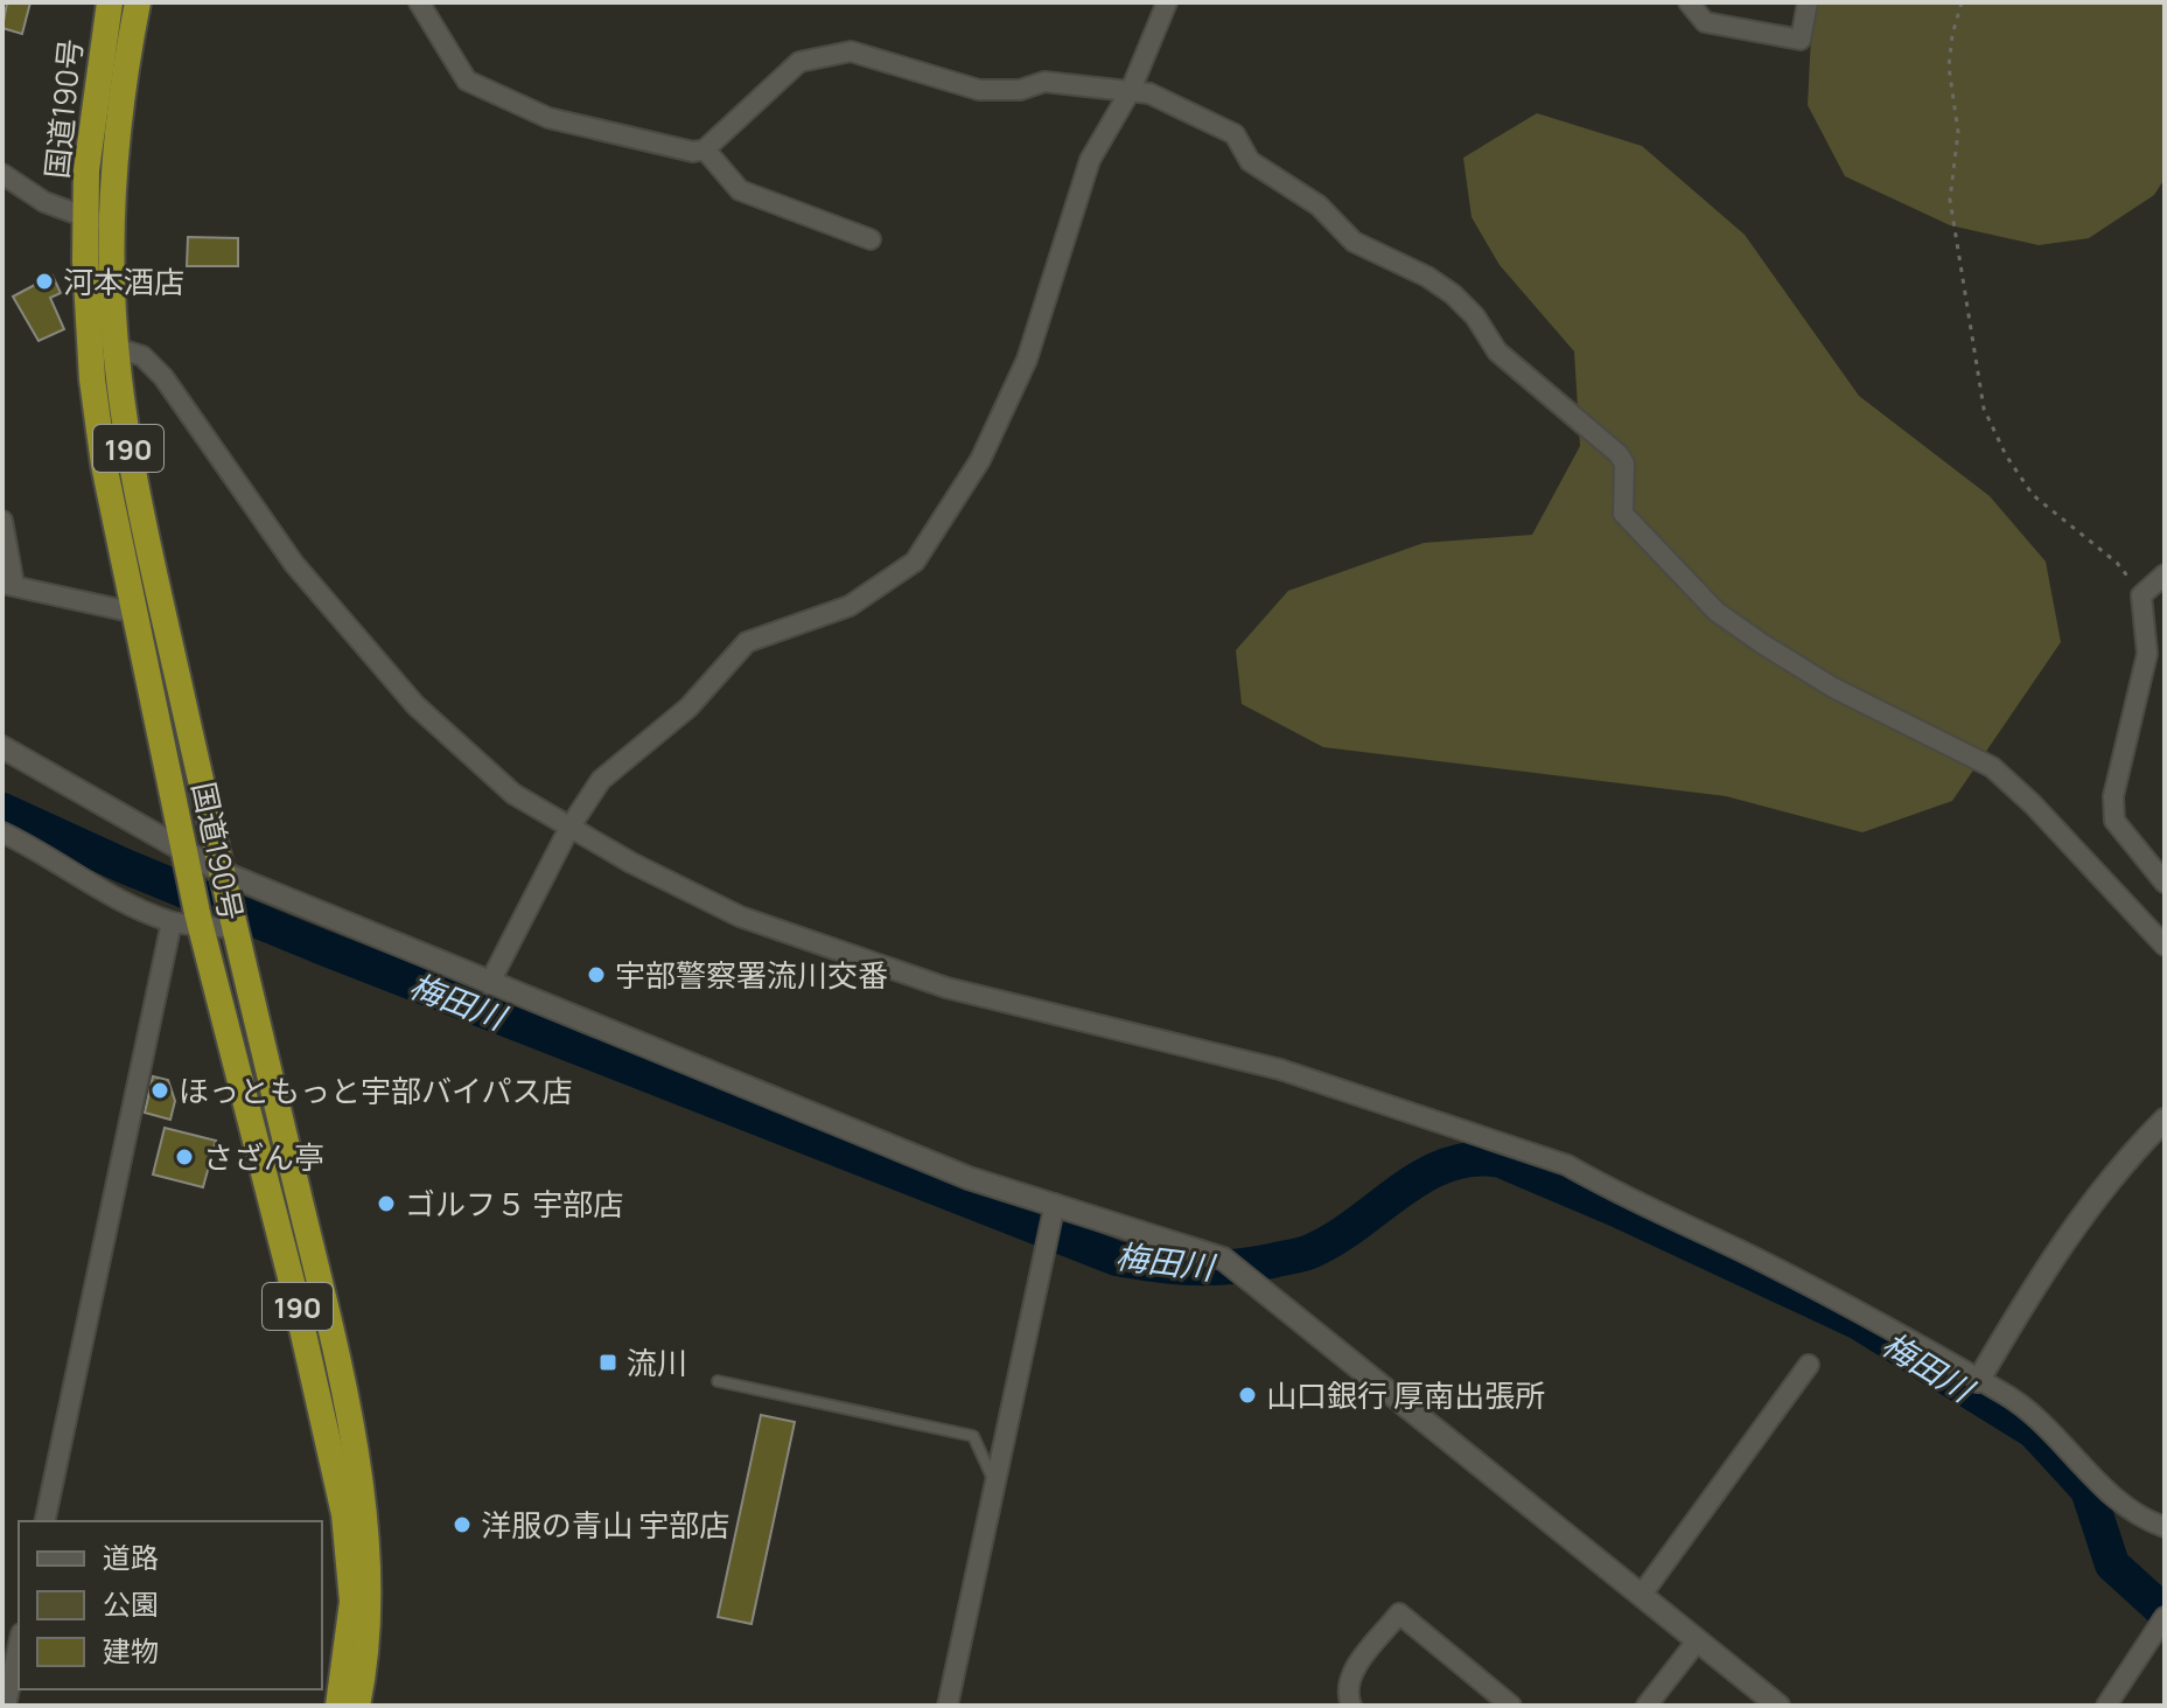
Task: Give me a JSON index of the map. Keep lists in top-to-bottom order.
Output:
{
  "streets": {
    "highway": ["国道190号", "190"]
  },
  "water": ["梅田川"],
  "places": {
    "other": [
      "河本酒店",
      "宇部警察署流川交番",
      "ほっともっと宇部バイパス店",
      "さざん亭",
      "ゴルフ５ 宇部店",
      "山口銀行 厚南出張所",
      "洋服の青山 宇部店"
    ],
    "transit": ["流川"]
  },
  "legend": ["道路", "公園", "建物"]
}
